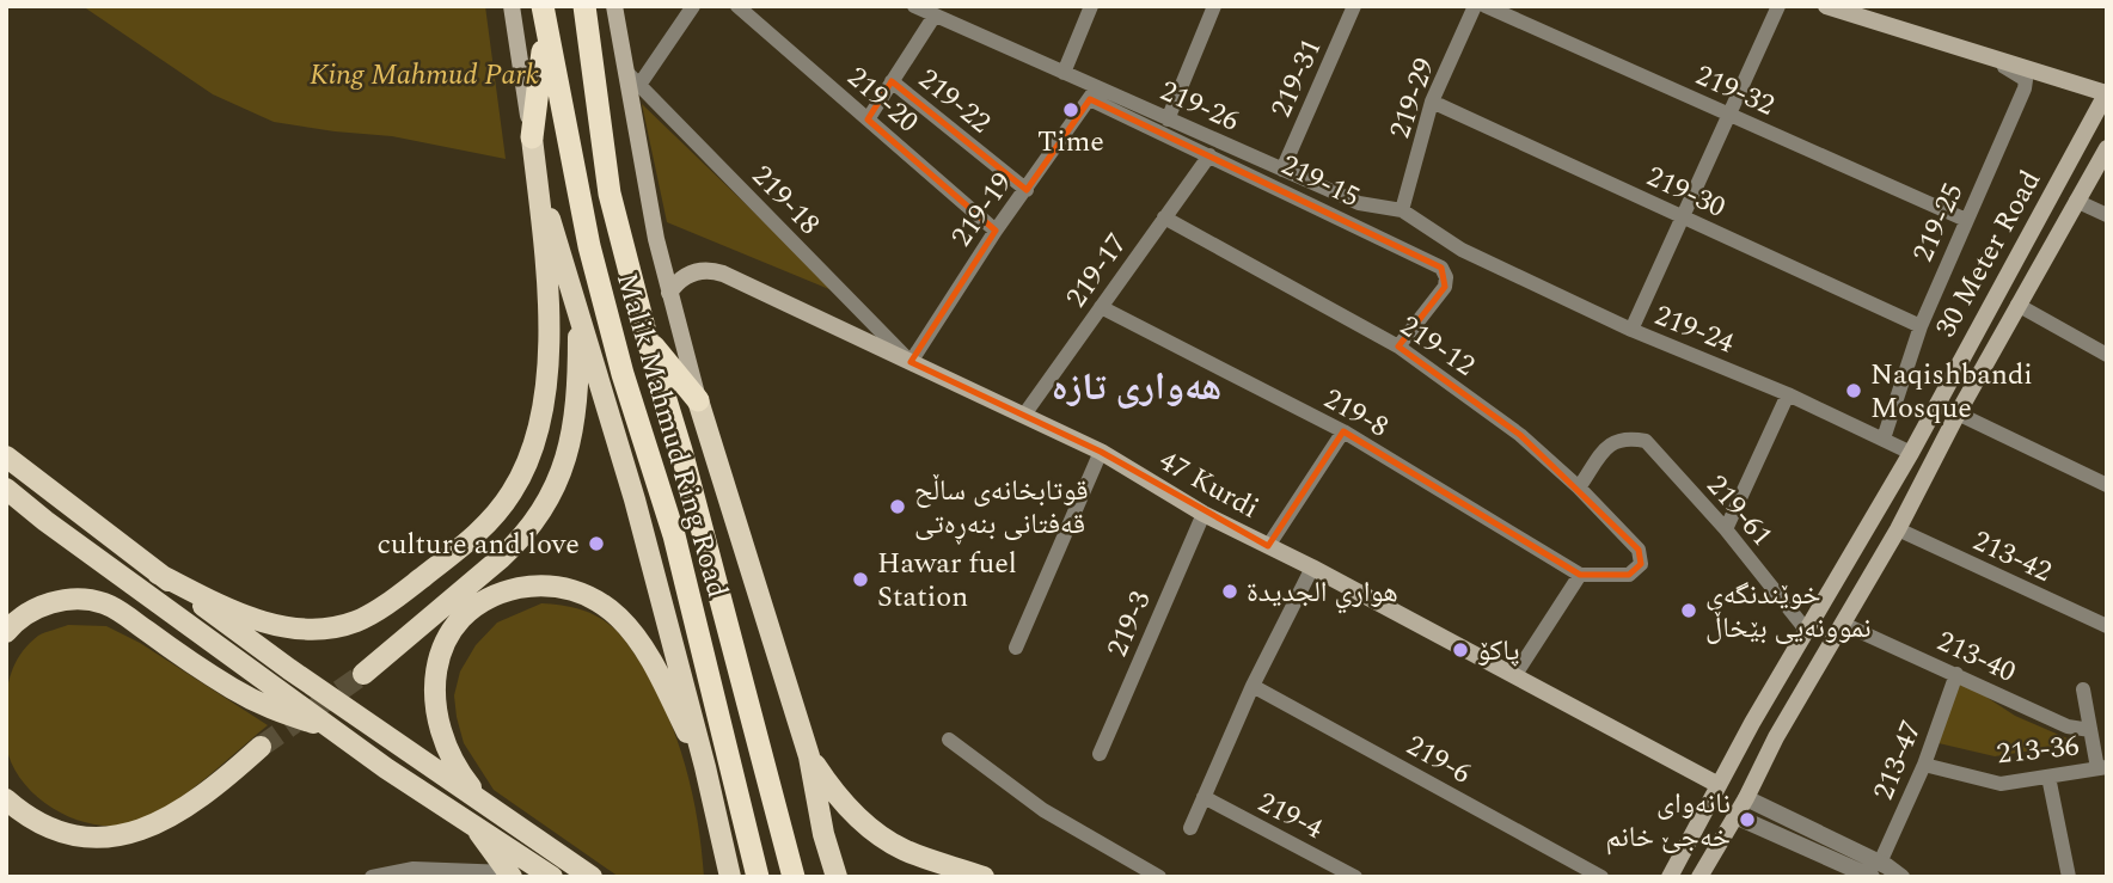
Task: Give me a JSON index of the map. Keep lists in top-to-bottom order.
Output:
{
  "streets": {
    "highway": ["Malik Mahmud Ring Road"],
    "main road": ["30 Meter Road", "47 Kurdi"],
    "street": [
      "219-31",
      "219-32",
      "219-29",
      "219-20",
      "219-22",
      "219-26",
      "219-15",
      "219-30",
      "219-18",
      "219-19",
      "219-25",
      "219-17",
      "219-24",
      "219-12",
      "219-8",
      "219-61",
      "213-42",
      "219-3",
      "213-40",
      "213-36",
      "219-6",
      "213-47",
      "219-4"
    ]
  },
  "crossings": [
    ["219-31", "219-26"],
    ["219-32", "219-25"],
    ["219-29", "219-26"],
    ["219-29", "219-30"],
    ["219-20", "219-19"],
    ["219-22", "219-19"],
    ["219-26", "219-15"],
    ["219-26", "219-19"],
    ["219-26", "219-24"],
    ["219-15", "219-19"],
    ["219-15", "219-17"],
    ["219-15", "219-12"],
    ["219-30", "219-25"],
    ["219-18", "219-19"],
    ["219-18", "47 Kurdi"],
    ["219-19", "47 Kurdi"],
    ["219-25", "219-24"],
    ["30 Meter Road", "219-24"],
    ["30 Meter Road", "47 Kurdi"],
    ["30 Meter Road", "219-61"],
    ["30 Meter Road", "213-42"],
    ["30 Meter Road", "213-40"],
    ["219-17", "219-12"],
    ["219-17", "219-8"],
    ["219-17", "47 Kurdi"],
    ["219-12", "219-8"],
    ["219-12", "219-61"],
    ["47 Kurdi", "219-3"],
    ["213-40", "213-47"],
    ["213-36", "213-47"]
  ],
  "districts": ["هەواری تازە"],
  "parks": ["King Mahmud Park"],
  "places": [
    "Time",
    "Naqishbandi Mosque",
    "قوتابخانەی ساڵح قەفتانی بنەڕەتی",
    "culture and love",
    "Hawar fuel Station",
    "هواري الجديدة",
    "خوێندنگەی نموونەیی بێخاڵ",
    "پاکۆ",
    "نانەوای خەجێ خانم"
  ]
}
